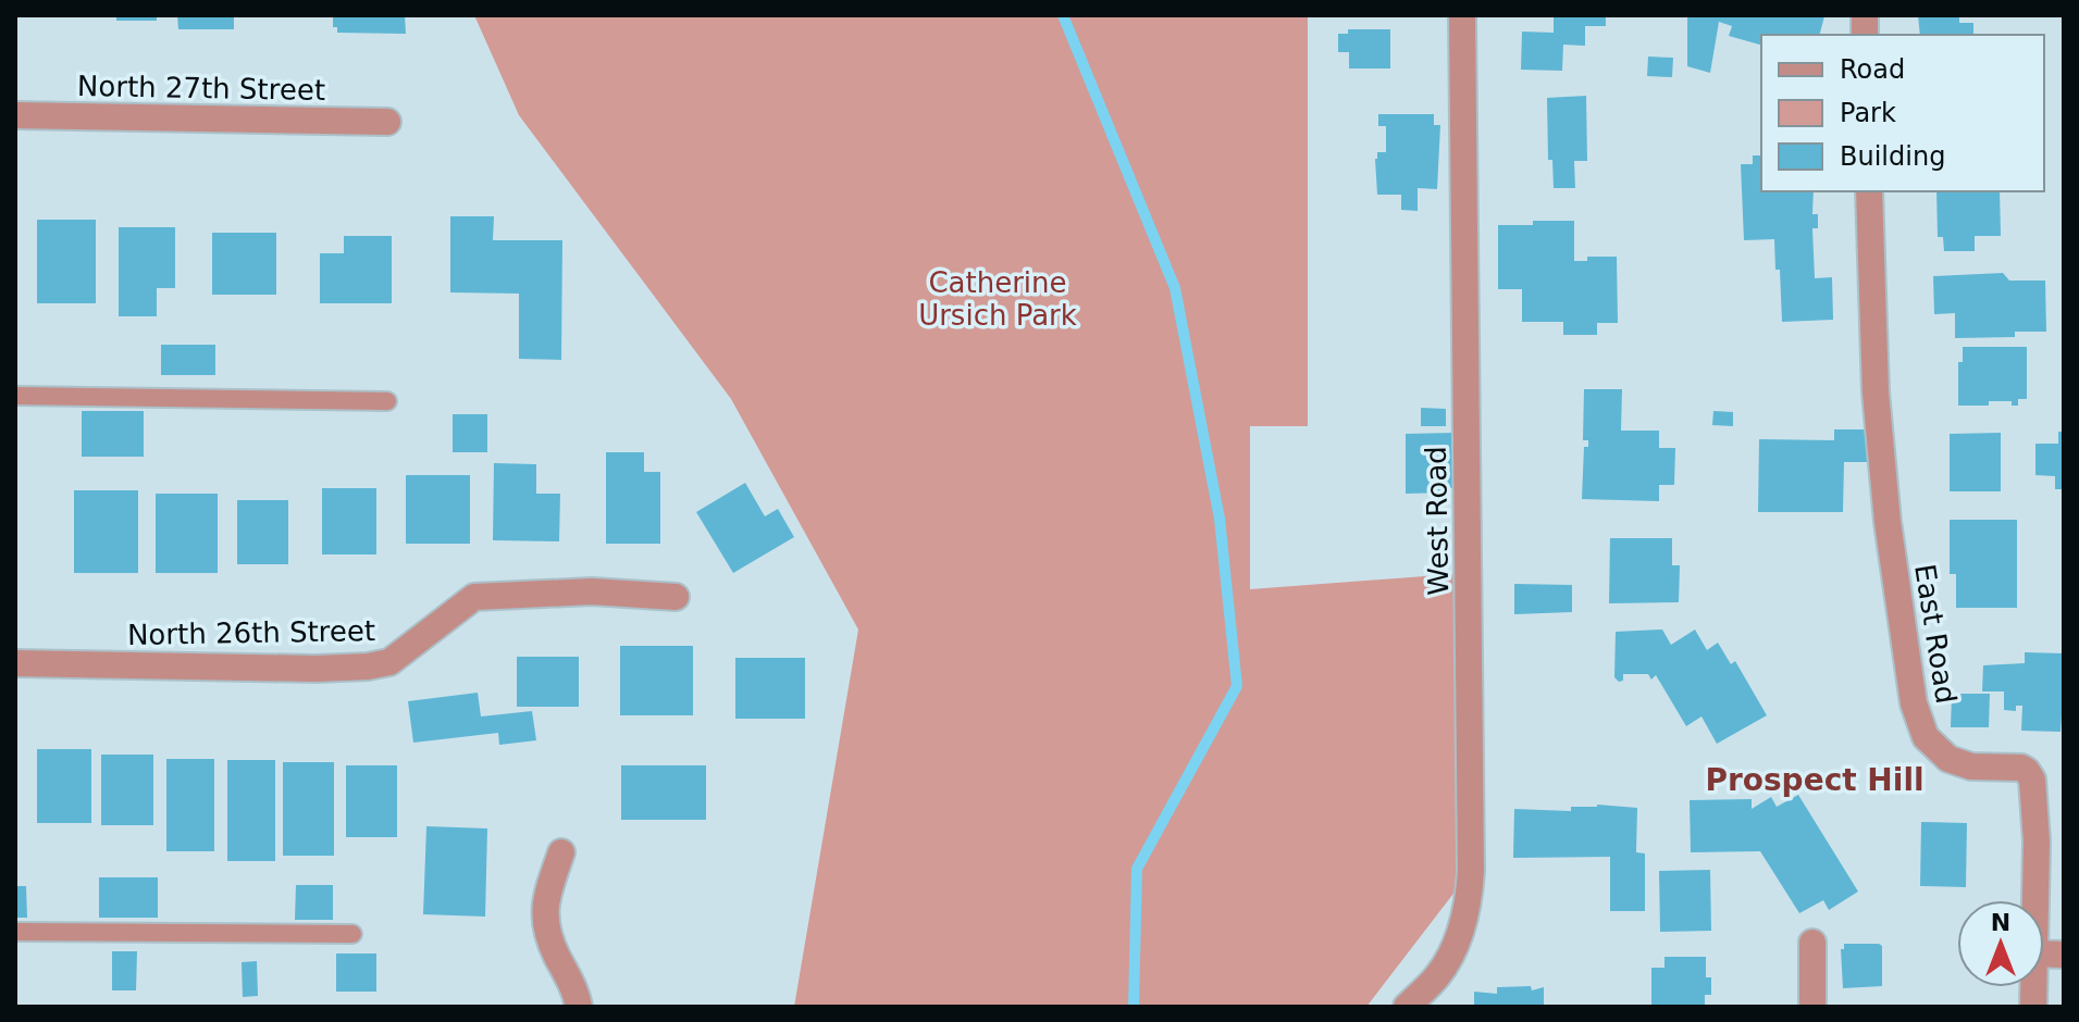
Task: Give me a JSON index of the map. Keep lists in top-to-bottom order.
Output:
{
  "streets": {
    "street": [
      "North 27th Street",
      "West Road",
      "North 26th Street",
      "East Road"
    ]
  },
  "districts": ["Prospect Hill"],
  "parks": ["Catherine Ursich Park"],
  "legend": ["Road", "Park", "Building"],
  "north": "top"
}
